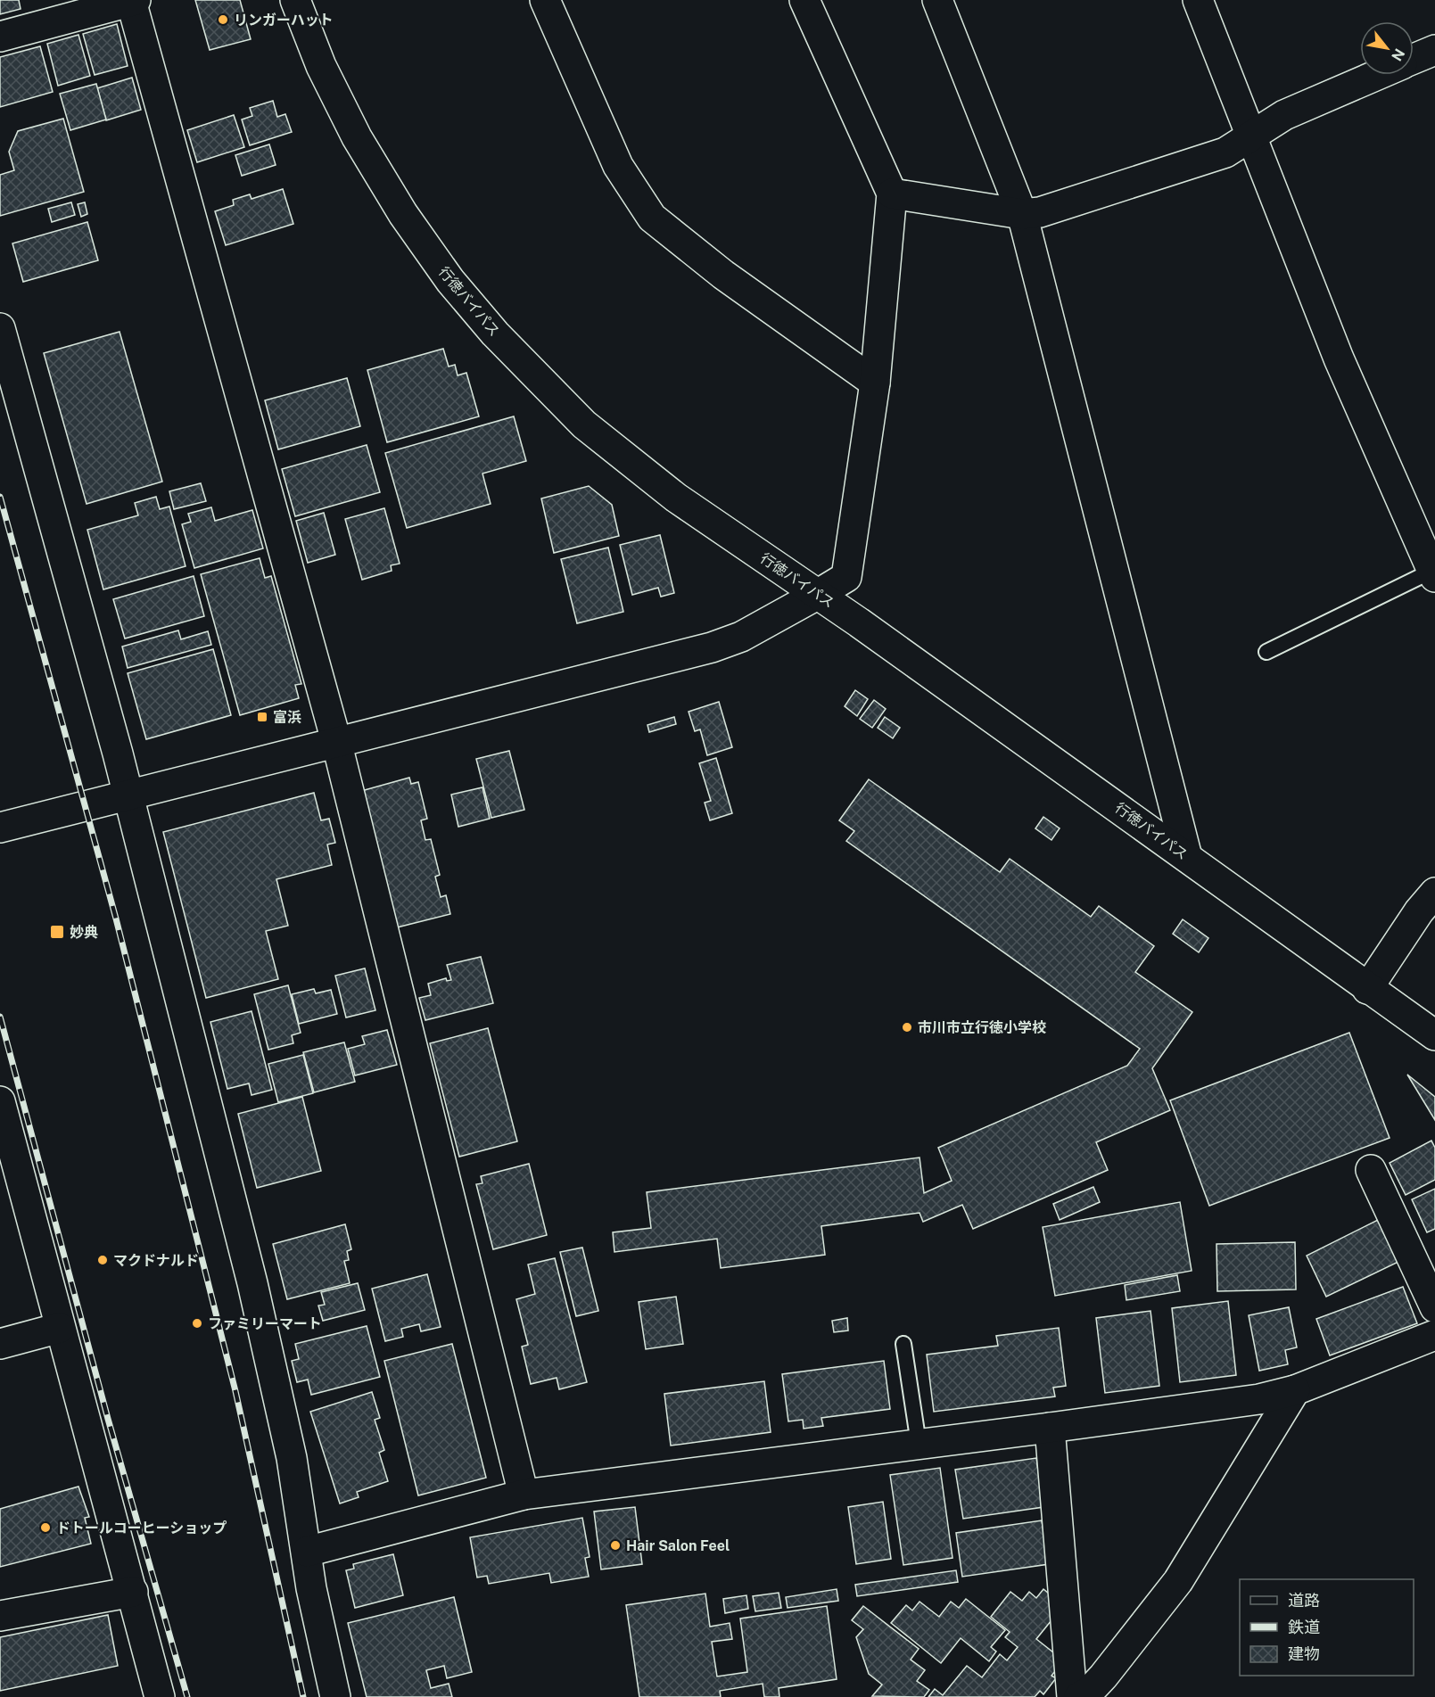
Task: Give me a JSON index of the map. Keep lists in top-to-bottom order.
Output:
{
  "streets": {
    "street": ["行徳バイパス"]
  },
  "places": {
    "other": [
      "リンガーハット",
      "市川市立行徳小学校",
      "マクドナルド",
      "ファミリーマート",
      "ドトールコーヒーショップ",
      "Hair Salon Feel"
    ],
    "transit": ["富浜", "妙典"]
  },
  "legend": ["道路", "鉄道", "建物"],
  "north": "bottom right"
}
